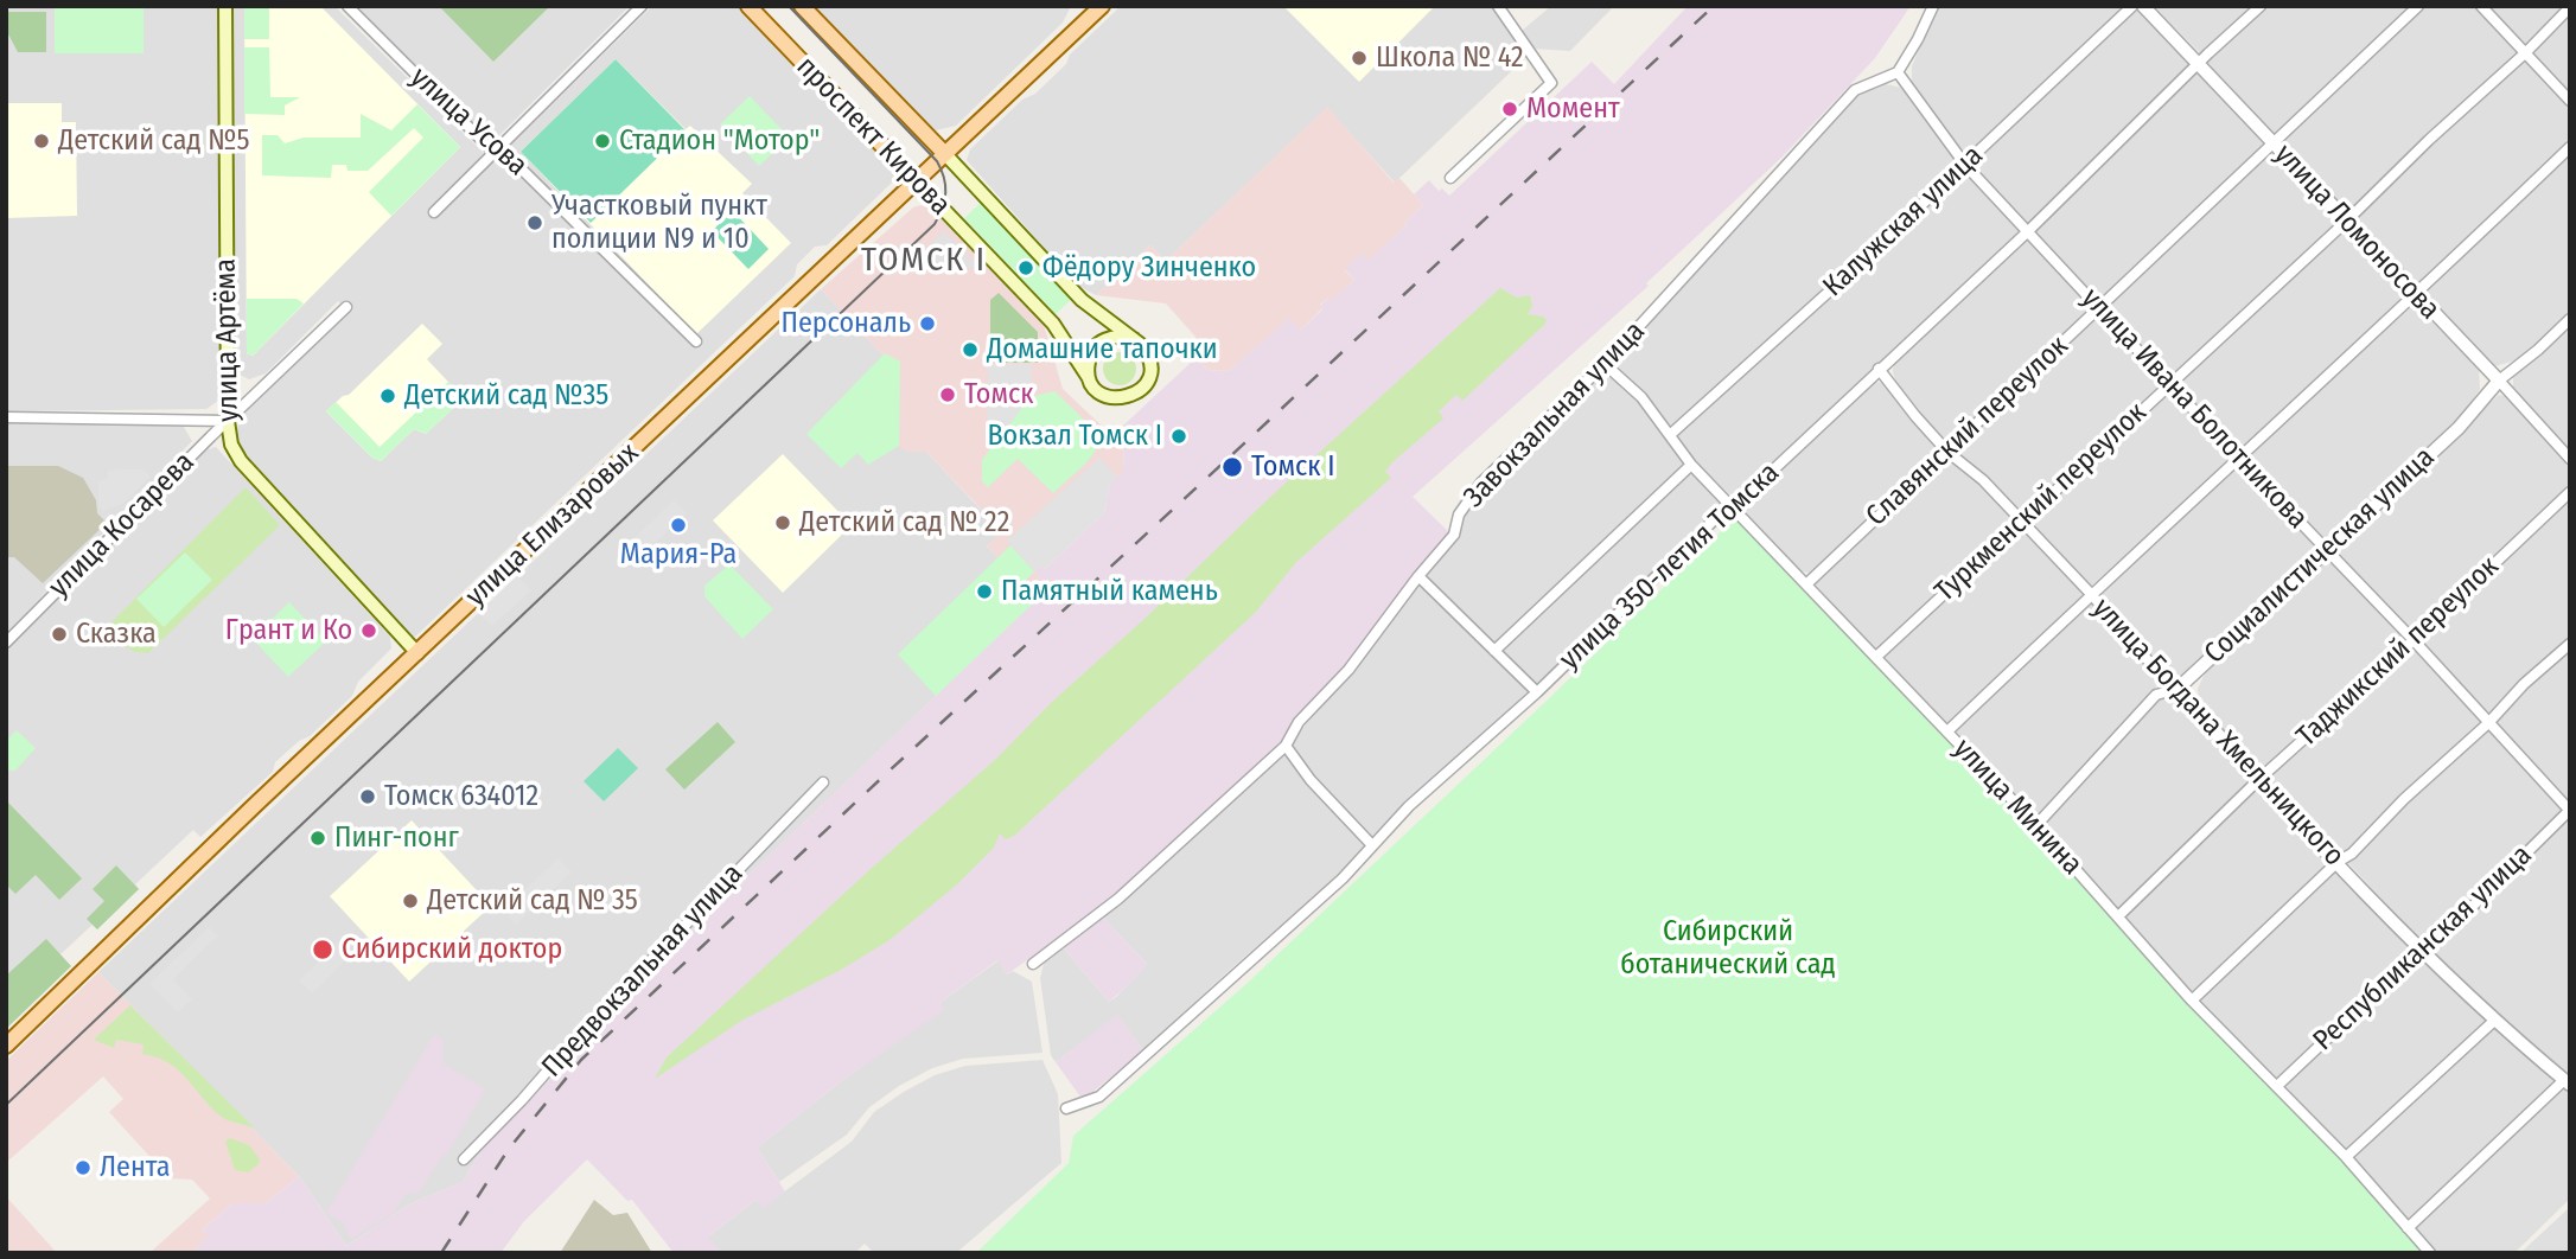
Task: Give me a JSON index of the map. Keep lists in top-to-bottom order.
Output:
{
  "streets": {
    "main road": ["проспект Кирова", "улица Артёма", "улица Елизаровых"],
    "street": [
      "улица Усова",
      "Калужская улица",
      "улица Ломоносова",
      "улица Ивана Болотникова",
      "Завокзальная улица",
      "Славянский переулок",
      "Туркменский переулок",
      "улица Косарева",
      "Социалистическая улица",
      "улица 350-летия Томска",
      "Таджикский переулок",
      "улица Богдана Хмельницкого",
      "улица Минина",
      "Республиканская улица",
      "Предвокзальная улица"
    ]
  },
  "crossings": [
    ["проспект Кирова", "улица Елизаровых"],
    ["Калужская улица", "улица Ивана Болотникова"],
    ["Калужская улица", "улица Минина"],
    ["улица Ломоносова", "Славянский переулок"],
    ["улица Ломоносова", "Туркменский переулок"],
    ["улица Ломоносова", "Социалистическая улица"],
    ["улица Ломоносова", "улица 350-летия Томска"],
    ["улица Артёма", "улица Косарева"],
    ["улица Артёма", "улица Елизаровых"],
    ["улица Ивана Болотникова", "Завокзальная улица"],
    ["улица Ивана Болотникова", "Славянский переулок"],
    ["улица Ивана Болотникова", "Туркменский переулок"],
    ["улица Ивана Болотникова", "Социалистическая улица"],
    ["улица Ивана Болотникова", "улица 350-летия Томска"],
    ["улица Ивана Болотникова", "Таджикский переулок"],
    ["улица Ивана Болотникова", "Республиканская улица"],
    ["Завокзальная улица", "улица Минина"],
    ["Славянский переулок", "улица Богдана Хмельницкого"],
    ["Славянский переулок", "улица Минина"],
    ["Туркменский переулок", "улица Богдана Хмельницкого"],
    ["Туркменский переулок", "улица Минина"],
    ["Социалистическая улица", "улица Богдана Хмельницкого"],
    ["Социалистическая улица", "улица Минина"],
    ["улица 350-летия Томска", "улица Богдана Хмельницкого"],
    ["улица 350-летия Томска", "улица Минина"],
    ["Таджикский переулок", "улица Богдана Хмельницкого"],
    ["Таджикский переулок", "улица Минина"],
    ["улица Богдана Хмельницкого", "Республиканская улица"],
    ["улица Минина", "Республиканская улица"]
  ],
  "districts": ["ТОМСК I"],
  "parks": ["Сибирский ботанический сад"],
  "places": [
    "Школа № 42",
    "Момент",
    "Детский сад №5",
    "Стадион \"Мотор\"",
    "Участковый пункт полиции N9 и 10",
    "Фёдору Зинченко",
    "Персональ",
    "Домашние тапочки",
    "Томск",
    "Детский сад №35",
    "Вокзал Томск I",
    "Томск I",
    "Детский сад № 22",
    "Мария-Ра",
    "Памятный камень",
    "Грант и Ко",
    "Сказка",
    "Томск 634012",
    "Пинг-понг",
    "Детский сад № 35",
    "Сибирский доктор",
    "Лента"
  ]
}
